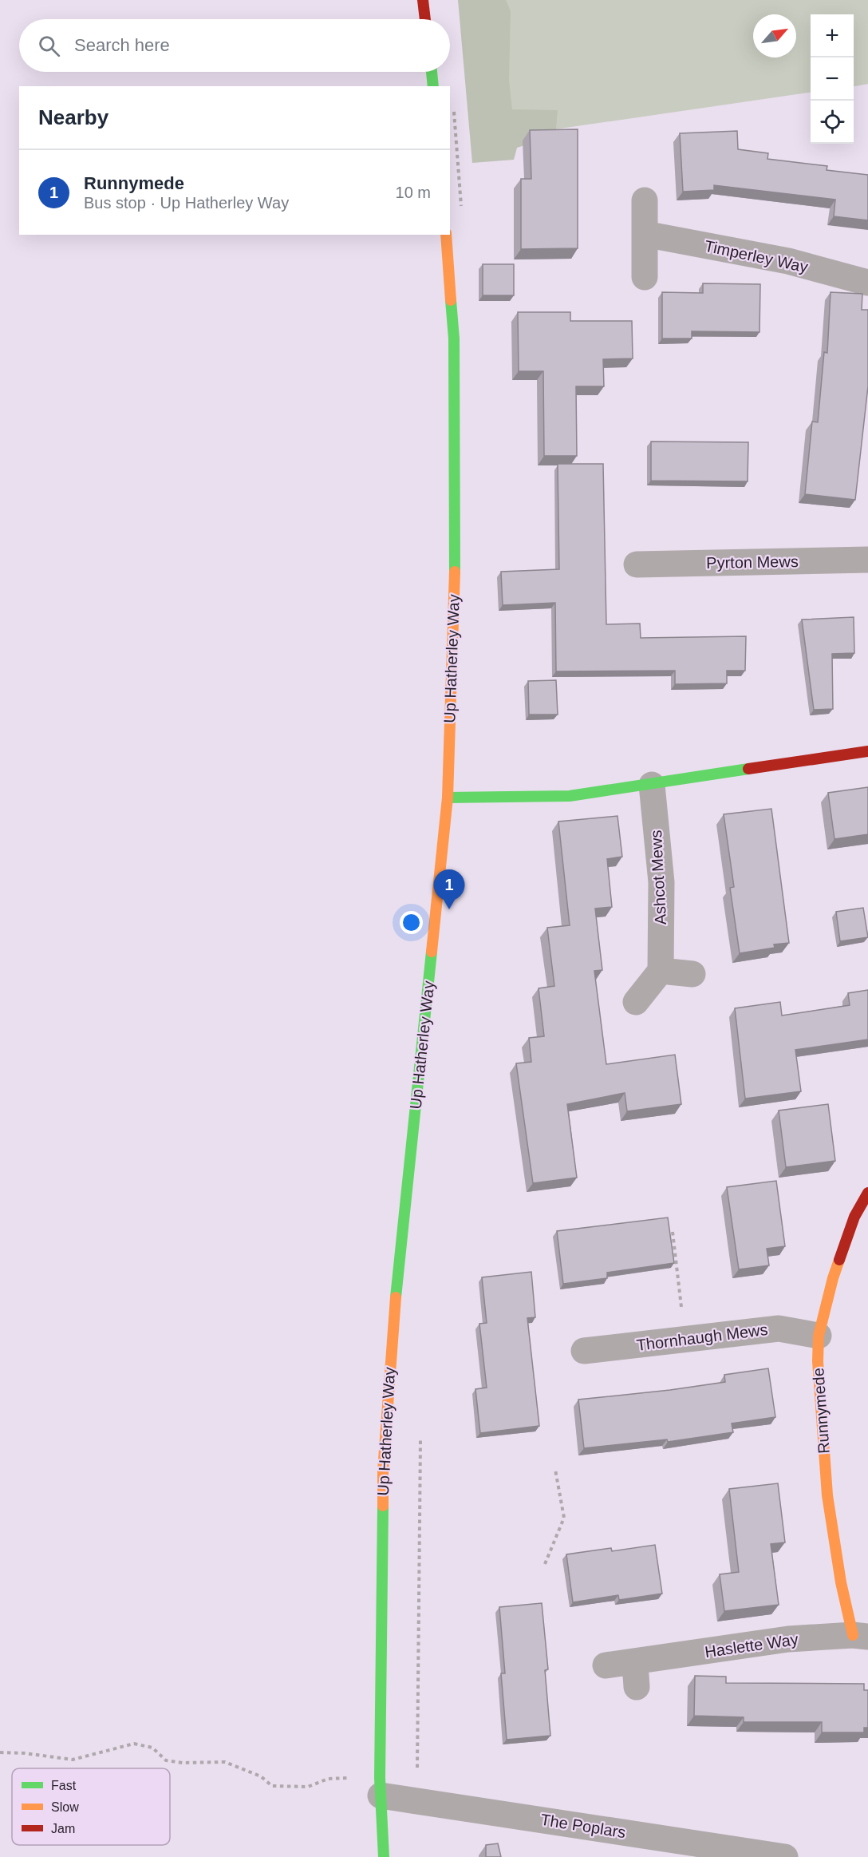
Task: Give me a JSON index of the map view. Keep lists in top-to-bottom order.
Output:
{
  "streets": {
    "street": [
      "Timperley Way",
      "Pyrton Mews",
      "Up Hatherley Way",
      "Ashcot Mews",
      "Thornhaugh Mews",
      "Runnymede",
      "Haslette Way",
      "The Poplars"
    ]
  },
  "crossings": [
    ["Up Hatherley Way", "The Poplars"],
    ["Thornhaugh Mews", "Runnymede"],
    ["Runnymede", "Haslette Way"]
  ],
  "legend": ["Fast", "Slow", "Jam"],
  "north": "top right",
  "page": {
    "map_buttons": ["+", "−"],
    "search": "Search here",
    "heading": "Nearby",
    "list": [
      {
        "mark": "1",
        "name": "Runnymede",
        "note": "Bus stop · Up Hatherley Way",
        "value": "10 m"
      }
    ],
    "pins": "1"
  }
}
